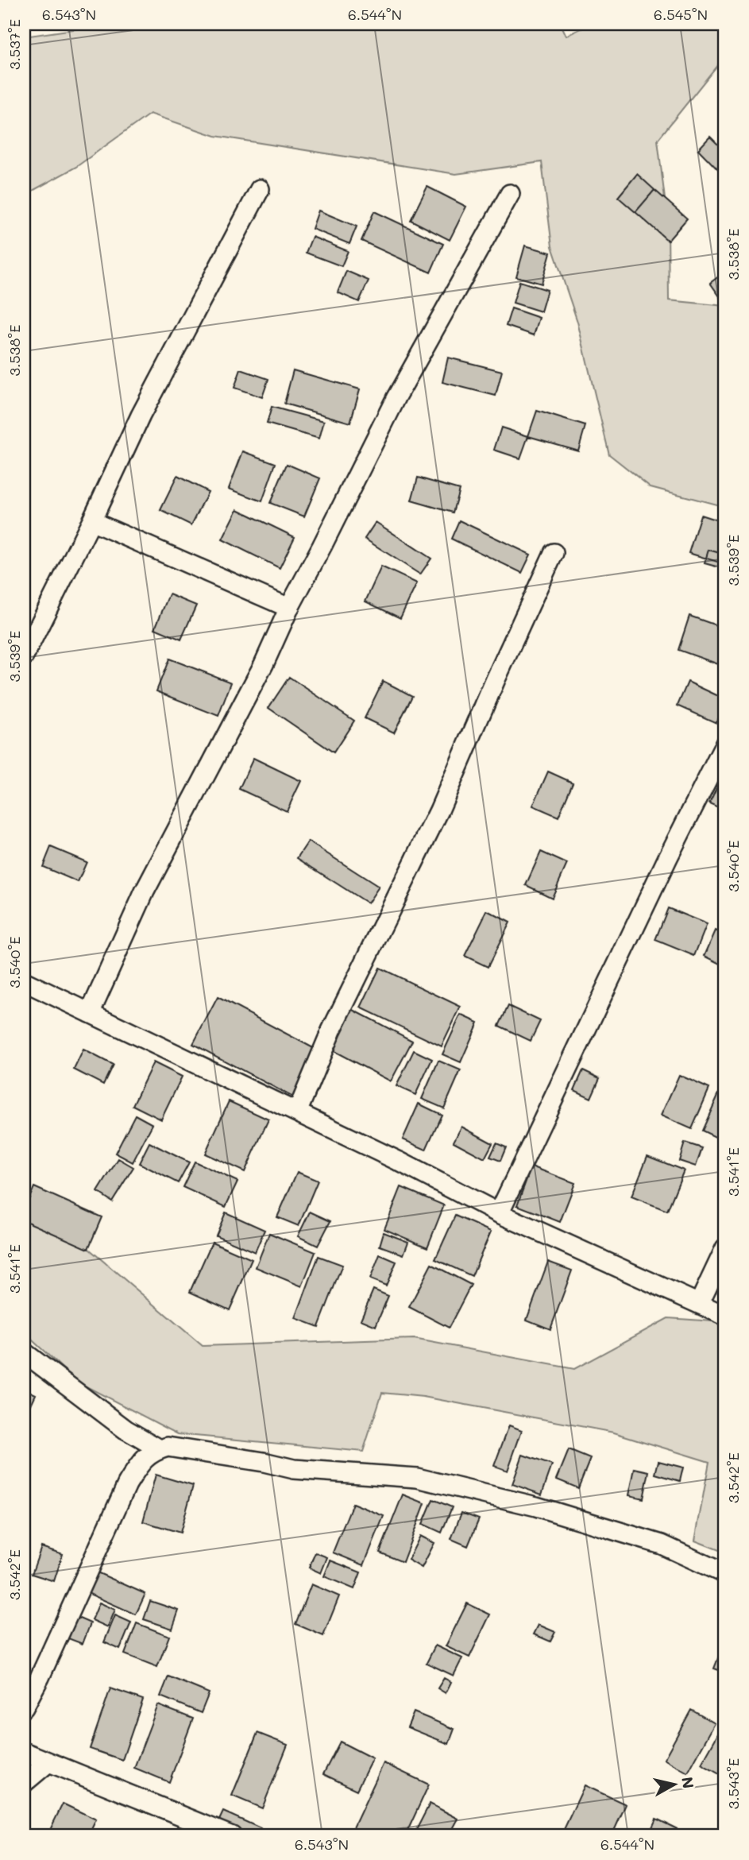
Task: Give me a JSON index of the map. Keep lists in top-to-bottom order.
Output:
{
  "north": "right",
  "coordinates": [
    "6.543°N",
    "6.544°N",
    "6.545°N",
    "3.537°E",
    "3.538°E",
    "3.539°E",
    "3.540°E",
    "3.541°E",
    "3.542°E",
    "3.543°E"
  ]
}
